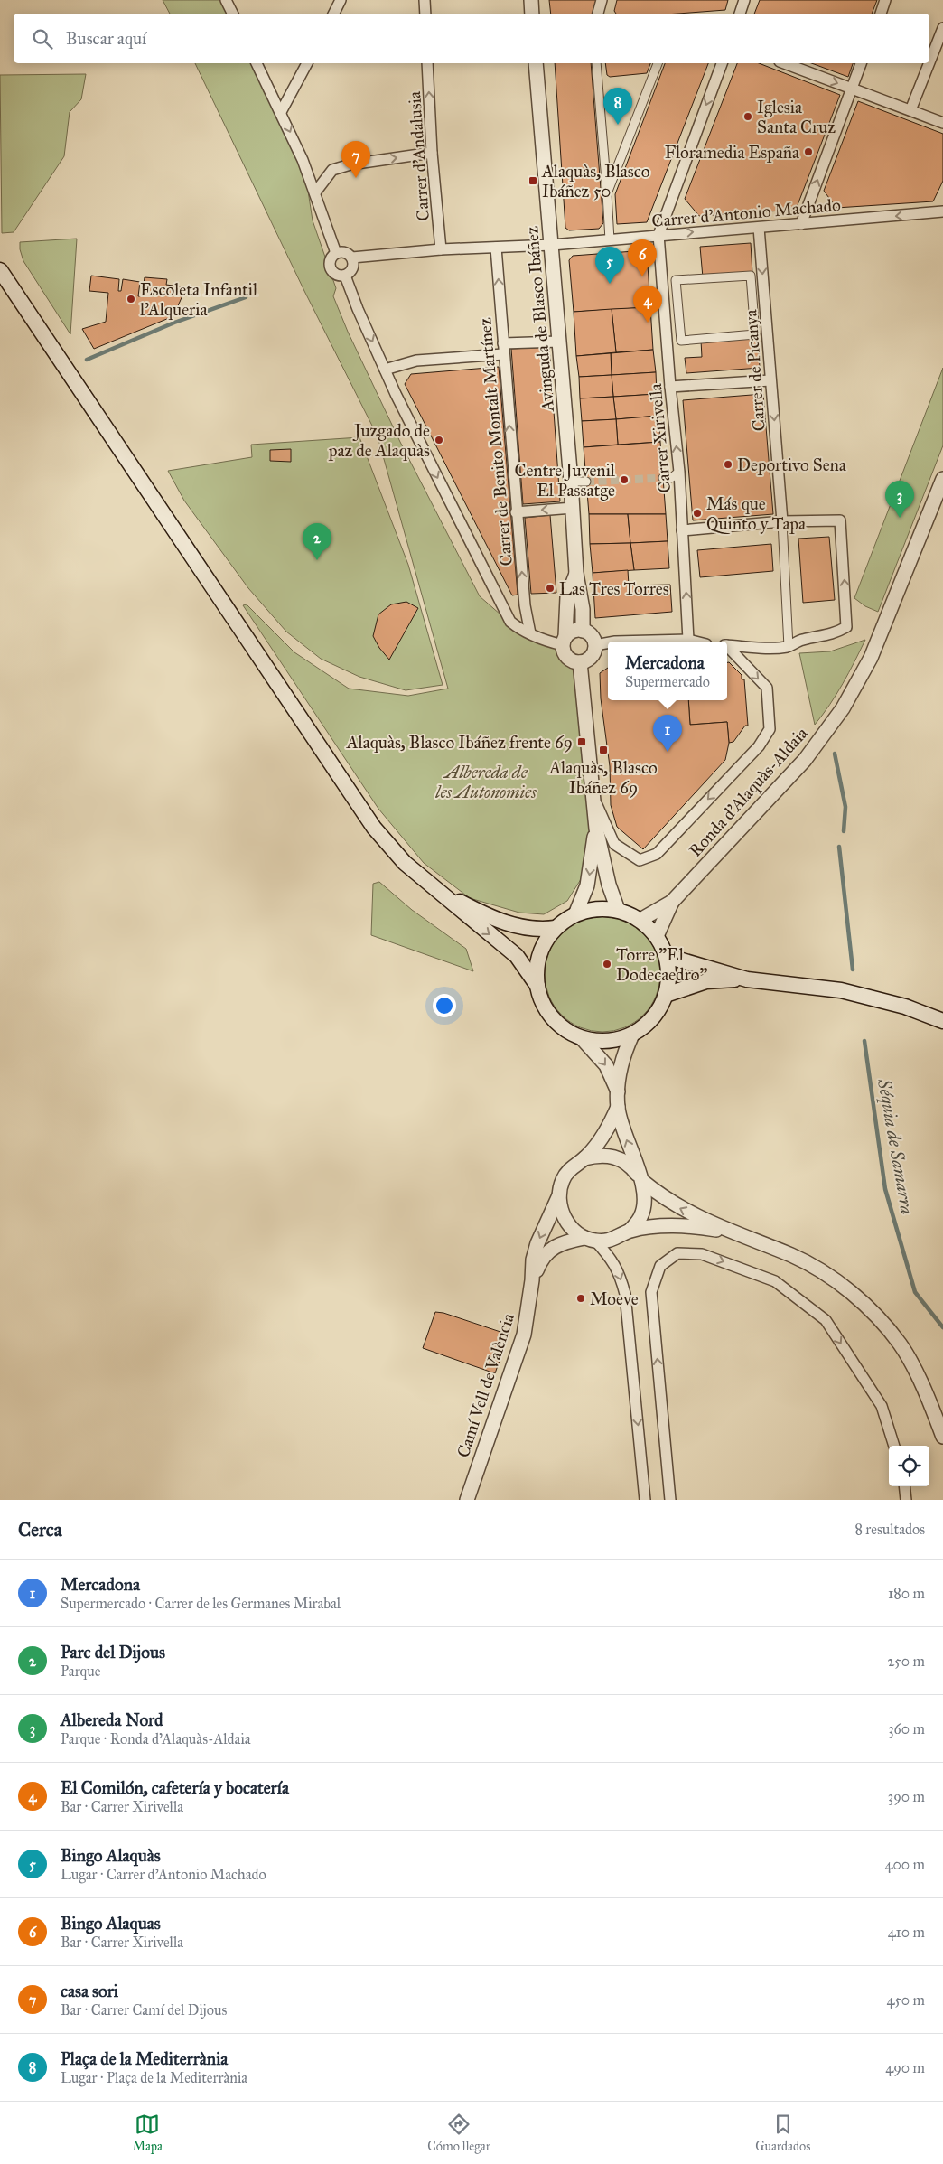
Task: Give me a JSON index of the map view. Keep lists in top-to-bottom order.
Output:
{
  "streets": {
    "street": [
      "Carrer d'Andalusia",
      "Carrer d'Antonio Machado",
      "Avinguda de Blasco Ibáñez",
      "Carrer de Picanya",
      "Carrer Xirivella",
      "Carrer de Benito Montalt Martínez",
      "Ronda d'Alaquàs-Aldaia",
      "Camí Vell de València"
    ]
  },
  "crossings": [
    ["Carrer d'Andalusia", "Carrer d'Antonio Machado"],
    ["Carrer d'Antonio Machado", "Avinguda de Blasco Ibáñez"],
    ["Carrer d'Antonio Machado", "Carrer de Picanya"],
    ["Carrer d'Antonio Machado", "Carrer Xirivella"],
    ["Carrer d'Antonio Machado", "Carrer de Benito Montalt Martínez"]
  ],
  "one_way": ["Carrer d'Andalusia", "Carrer de Picanya", "Carrer Xirivella"],
  "water": ["Séquia de Samarra"],
  "parks": ["Albereda de les Autonomies"],
  "places": {
    "other": [
      "Iglesia Santa Cruz",
      "Floramedia España",
      "Escoleta Infantil l'Alqueria",
      "Juzgado de paz de Alaquàs",
      "Deportivo Sena",
      "Centre Juvenil El Passatge",
      "Más que Quinto y Tapa",
      "Las Tres Torres",
      "Torre \"El Dodecaedro\"",
      "Moeve"
    ],
    "transit": ["Alaquàs, Blasco Ibáñez 50", "Alaquàs, Blasco Ibáñez frente 69", "Alaquàs, Blasco Ibáñez 69"]
  },
  "page": {
    "search": "Buscar aquí",
    "pins": [
      "8",
      "7",
      "6",
      "5",
      "4",
      "3",
      "2",
      "1"
    ],
    "popup": ["Mercadona", "Supermercado"],
    "heading": ["Cerca", "8 resultados"],
    "list": [
      {
        "mark": "1",
        "name": "Mercadona",
        "note": "Supermercado · Carrer de les Germanes Mirabal",
        "value": "180 m"
      },
      {
        "mark": "2",
        "name": "Parc del Dijous",
        "note": "Parque",
        "value": "250 m"
      },
      {
        "mark": "3",
        "name": "Albereda Nord",
        "note": "Parque · Ronda d'Alaquàs-Aldaia",
        "value": "360 m"
      },
      {
        "mark": "4",
        "name": "El Comilón, cafetería y bocatería",
        "note": "Bar · Carrer Xirivella",
        "value": "390 m"
      },
      {
        "mark": "5",
        "name": "Bingo Alaquàs",
        "note": "Lugar · Carrer d'Antonio Machado",
        "value": "400 m"
      },
      {
        "mark": "6",
        "name": "Bingo Alaquas",
        "note": "Bar · Carrer Xirivella",
        "value": "410 m"
      },
      {
        "mark": "7",
        "name": "casa sori",
        "note": "Bar · Carrer Camí del Dijous",
        "value": "450 m"
      },
      {
        "mark": "8",
        "name": "Plaça de la Mediterrània",
        "note": "Lugar · Plaça de la Mediterrània",
        "value": "490 m"
      }
    ],
    "nav": ["Mapa", "Cómo llegar", "Guardados"]
  }
}
